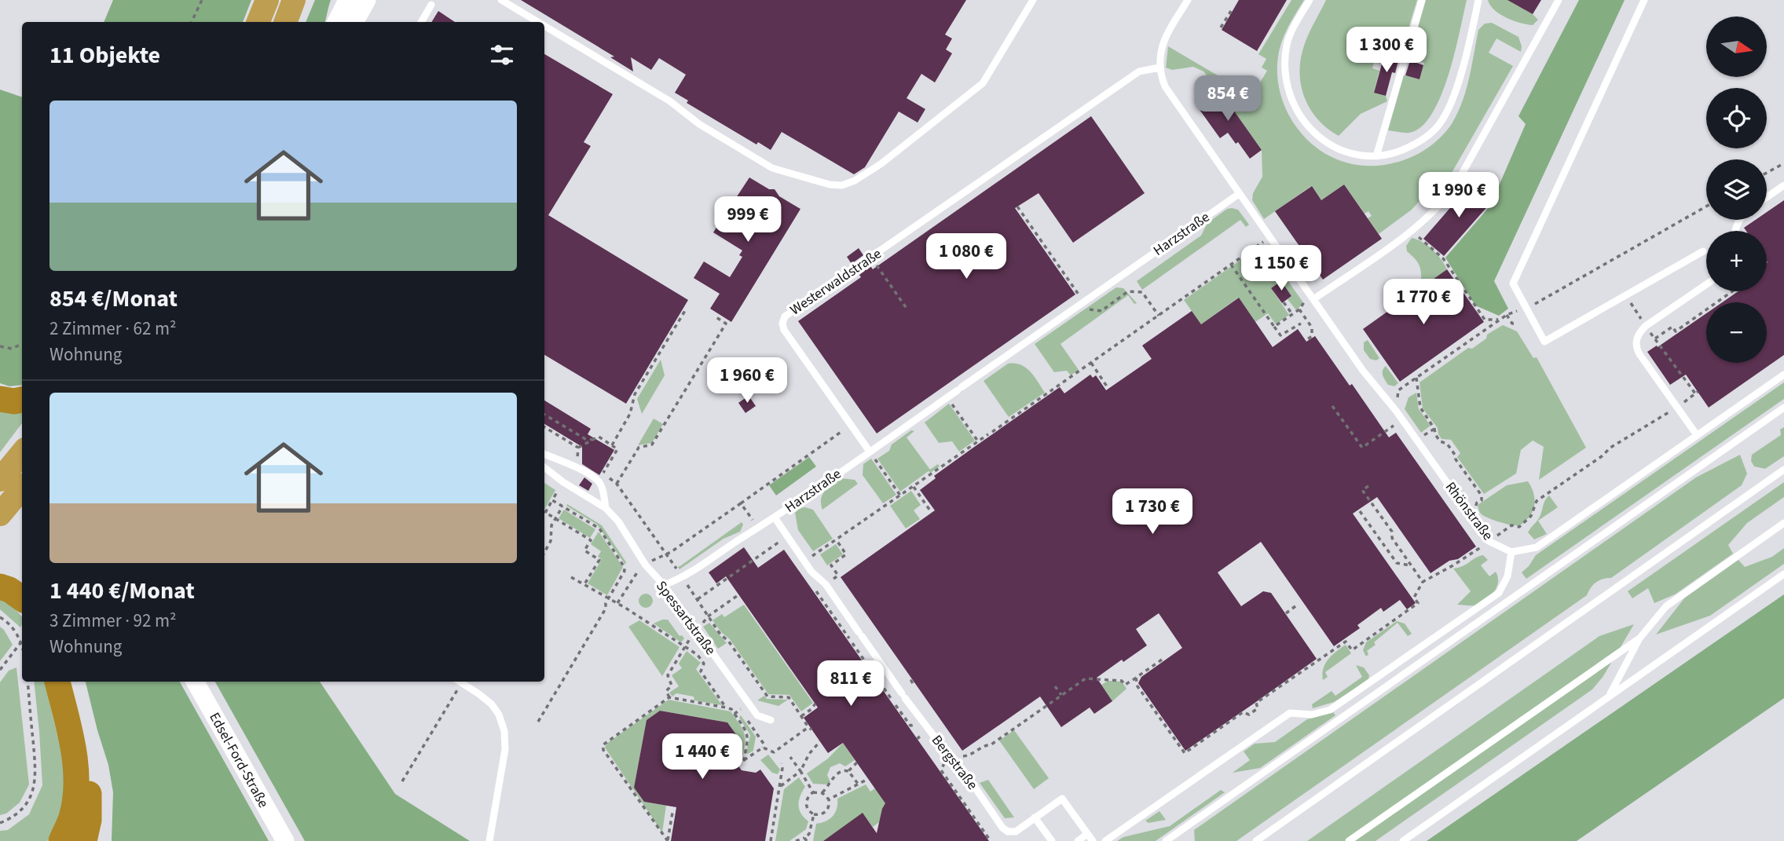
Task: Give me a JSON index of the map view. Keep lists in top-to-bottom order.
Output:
{
  "streets": {
    "street": ["Edsel-Ford-Straße"],
    "lane": [
      "Harzstraße",
      "Westerwaldstraße",
      "Rhönstraße",
      "Spessartstraße",
      "Bergstraße"
    ]
  },
  "crossings": [
    ["Harzstraße", "Westerwaldstraße"],
    ["Harzstraße", "Rhönstraße"],
    ["Harzstraße", "Spessartstraße"],
    ["Harzstraße", "Bergstraße"],
    ["Westerwaldstraße", "Rhönstraße"]
  ],
  "north": "right",
  "page": {
    "map_buttons": ["+", "−"],
    "heading": "11 Objekte",
    "price": [
      "1 300 €",
      "854 €",
      "1 990 €",
      "999 €",
      "1 080 €",
      "1 150 €",
      "1 770 €",
      "1 960 €",
      "1 730 €",
      "811 €",
      "1 440 €"
    ],
    "list": [
      {
        "name": "854 €/Monat",
        "note": "2 Zimmer · 62 m² · Wohnung"
      },
      {
        "name": "1 440 €/Monat",
        "note": "3 Zimmer · 92 m² · Wohnung"
      }
    ]
  }
}
